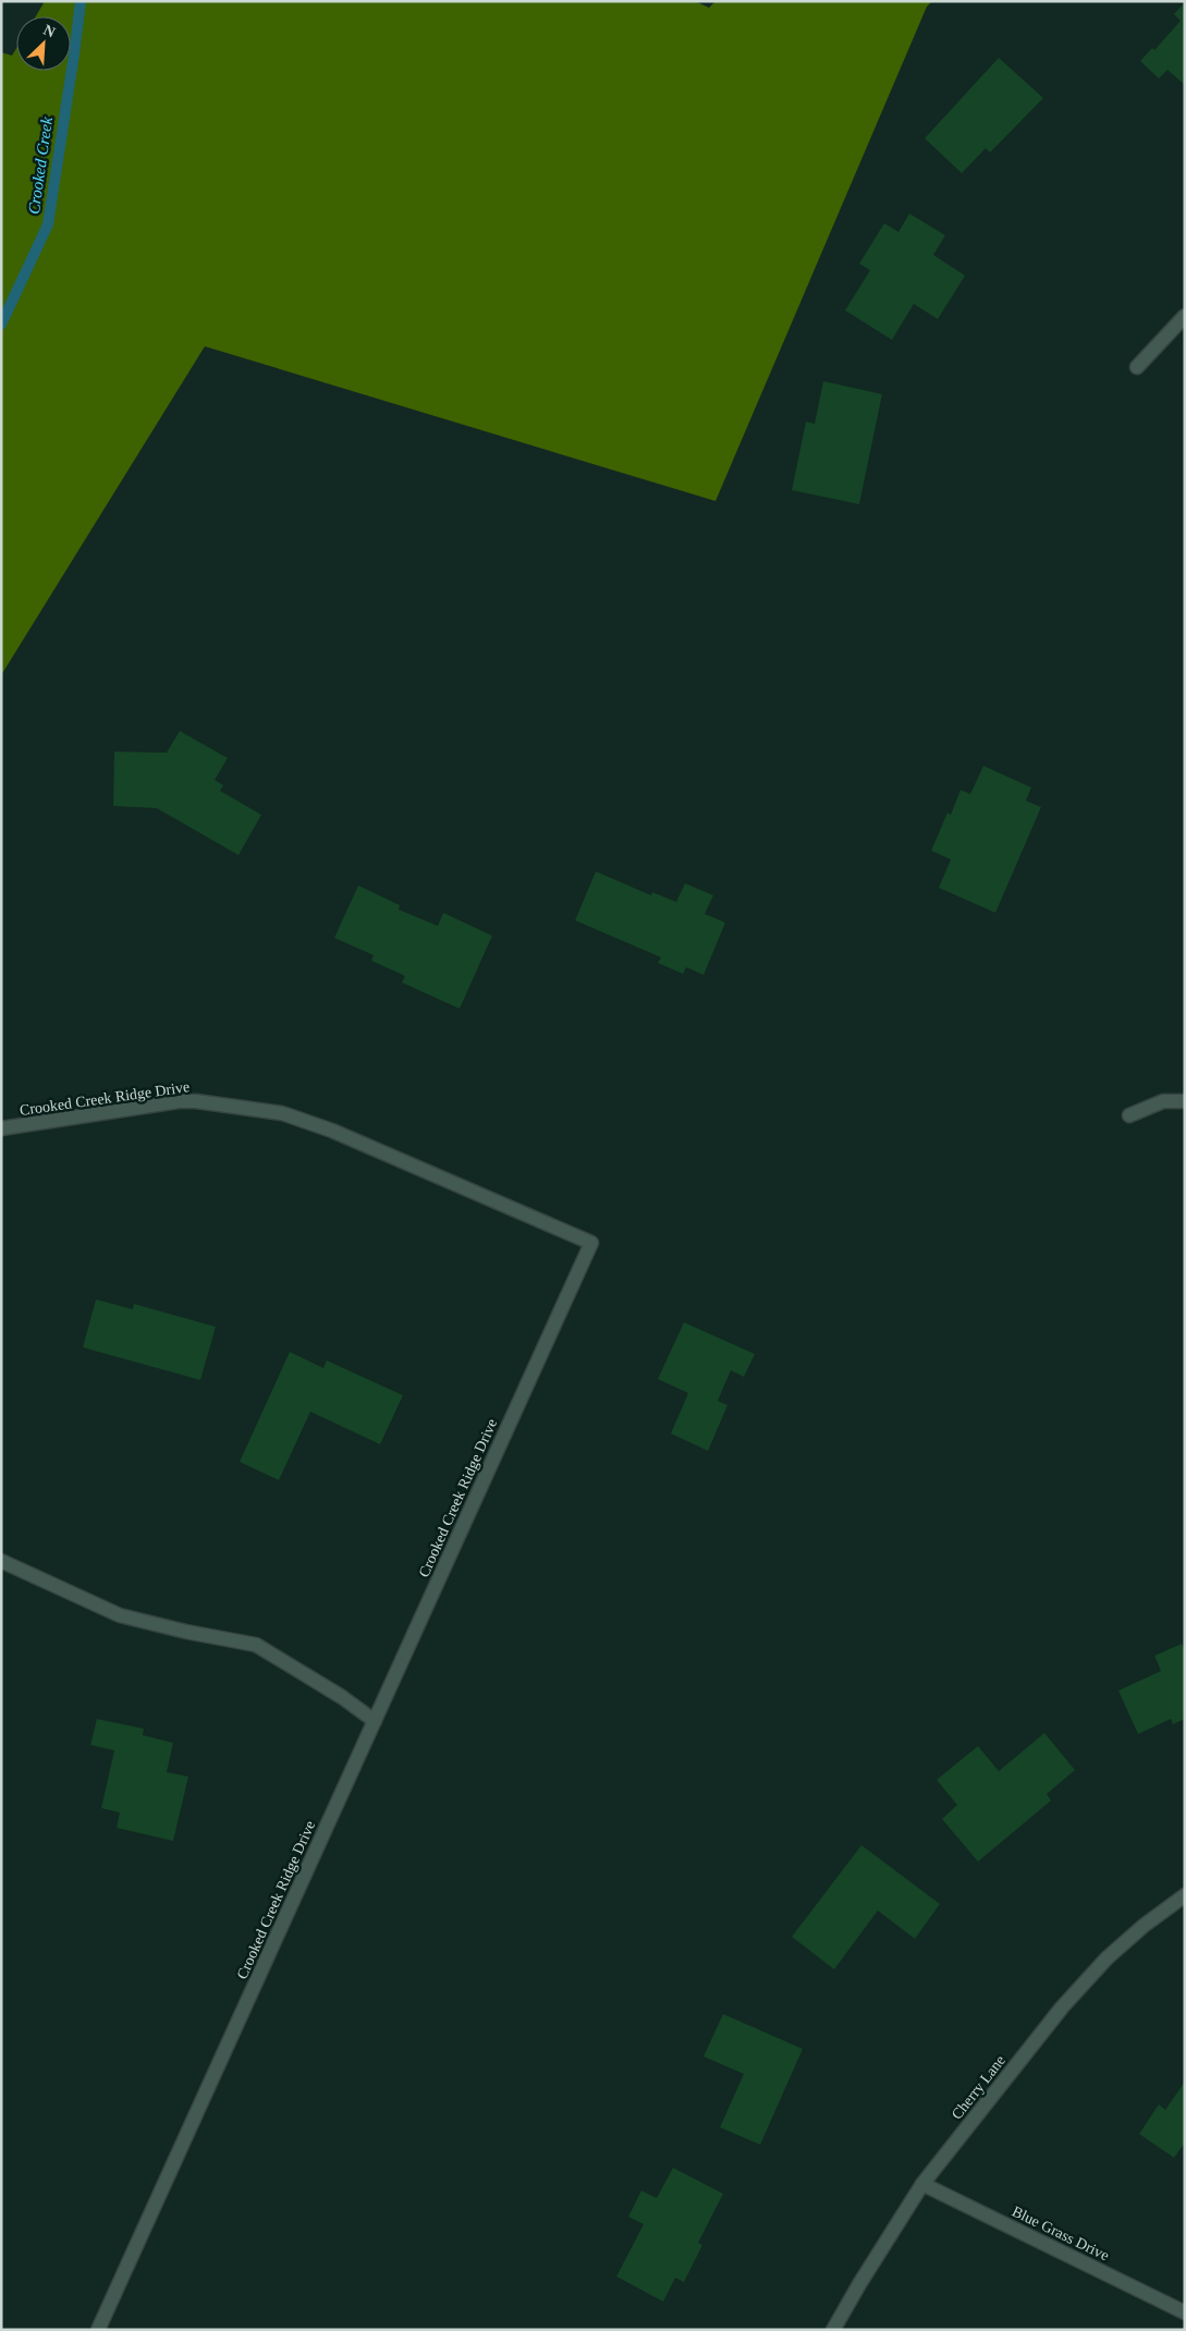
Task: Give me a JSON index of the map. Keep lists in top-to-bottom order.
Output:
{
  "streets": {
    "street": ["Crooked Creek Ridge Drive", "Cherry Lane", "Blue Grass Drive"]
  },
  "crossings": [
    ["Cherry Lane", "Blue Grass Drive"]
  ],
  "water": ["Crooked Creek"],
  "north": "top right"
}
